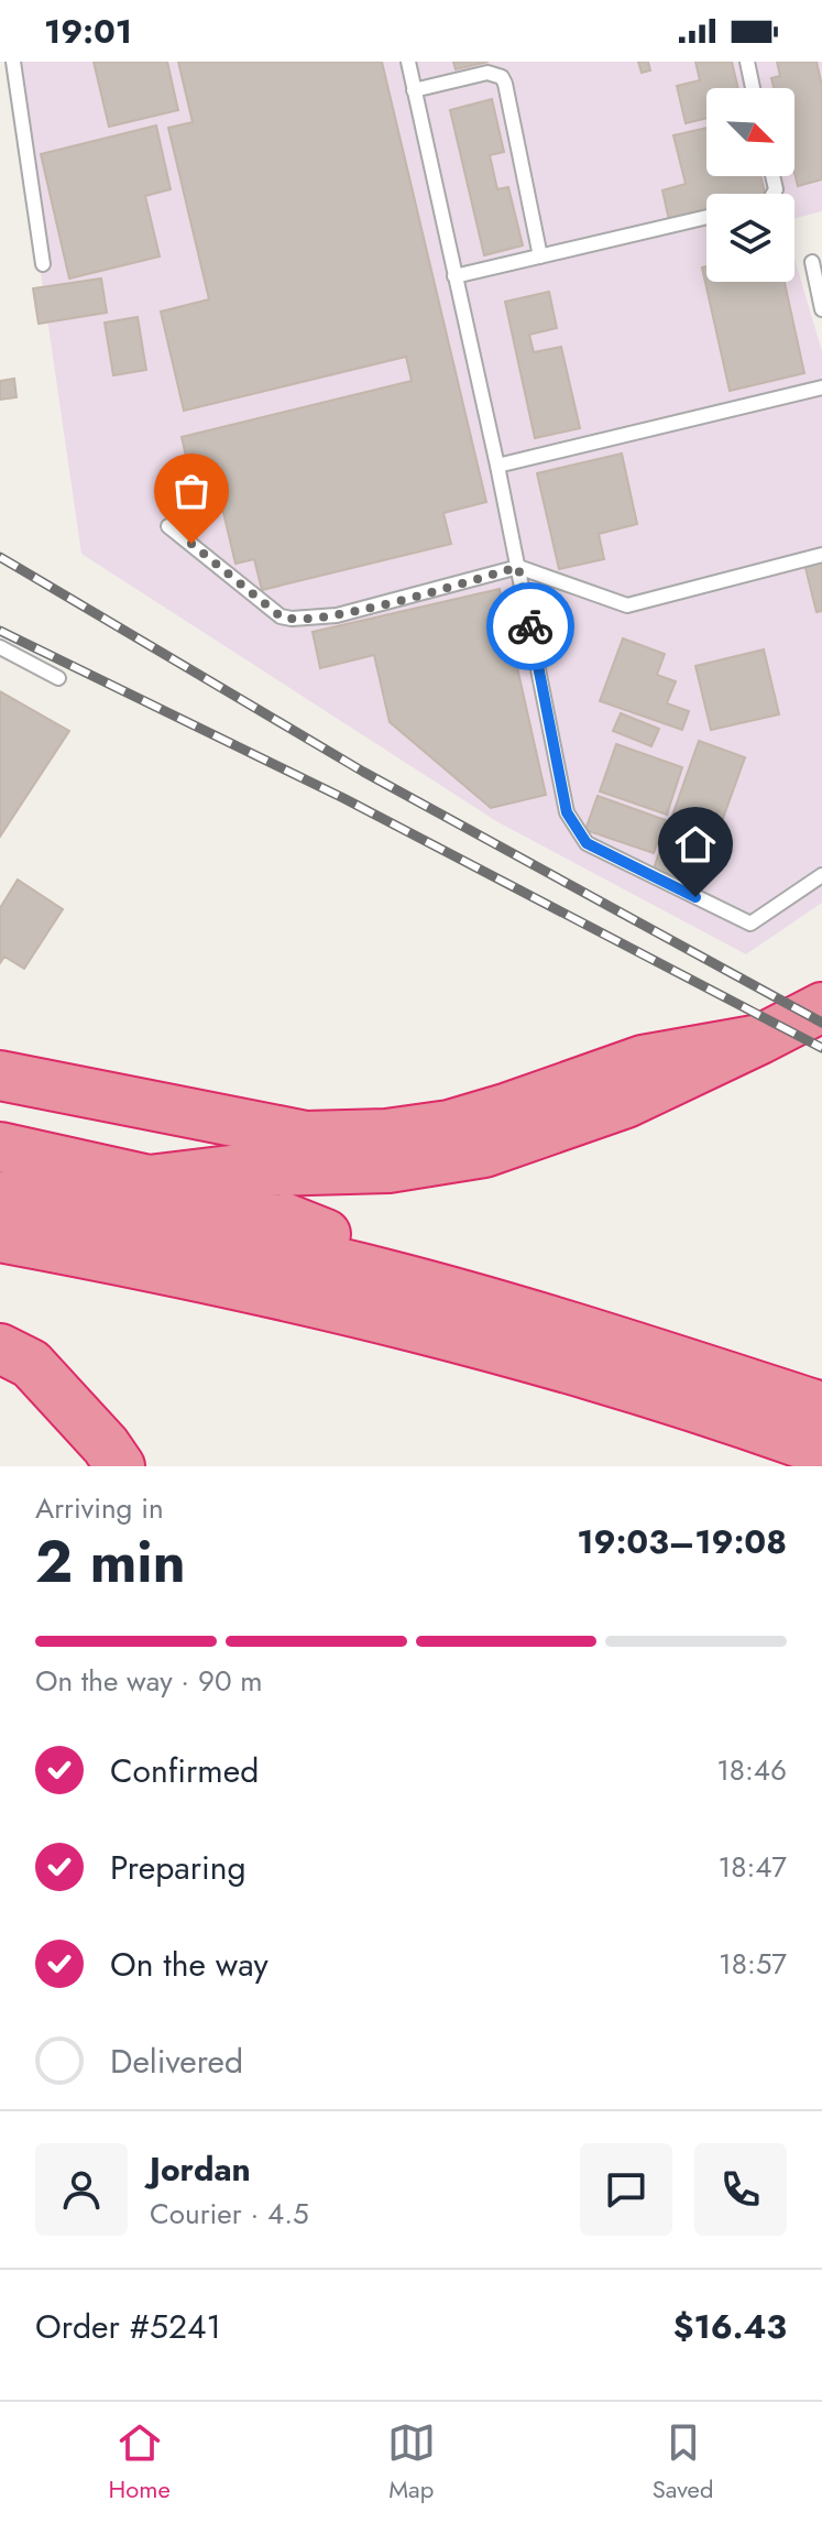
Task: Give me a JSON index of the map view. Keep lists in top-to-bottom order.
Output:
{
  "north": "bottom right",
  "page": {
    "status": "19:01",
    "heading": ["2 min", "Arriving in", "19:03–19:08"],
    "panel": [
      "Jordan",
      "Courier · 4.5",
      "Order #5241",
      "$16.43"
    ],
    "bar": "On the way · 90 m",
    "list": [
      ["Confirmed", "18:46"],
      ["Preparing", "18:47"],
      ["On the way", "18:57"],
      "Delivered"
    ],
    "tabs": ["Home", "Map", "Saved"]
  }
}
